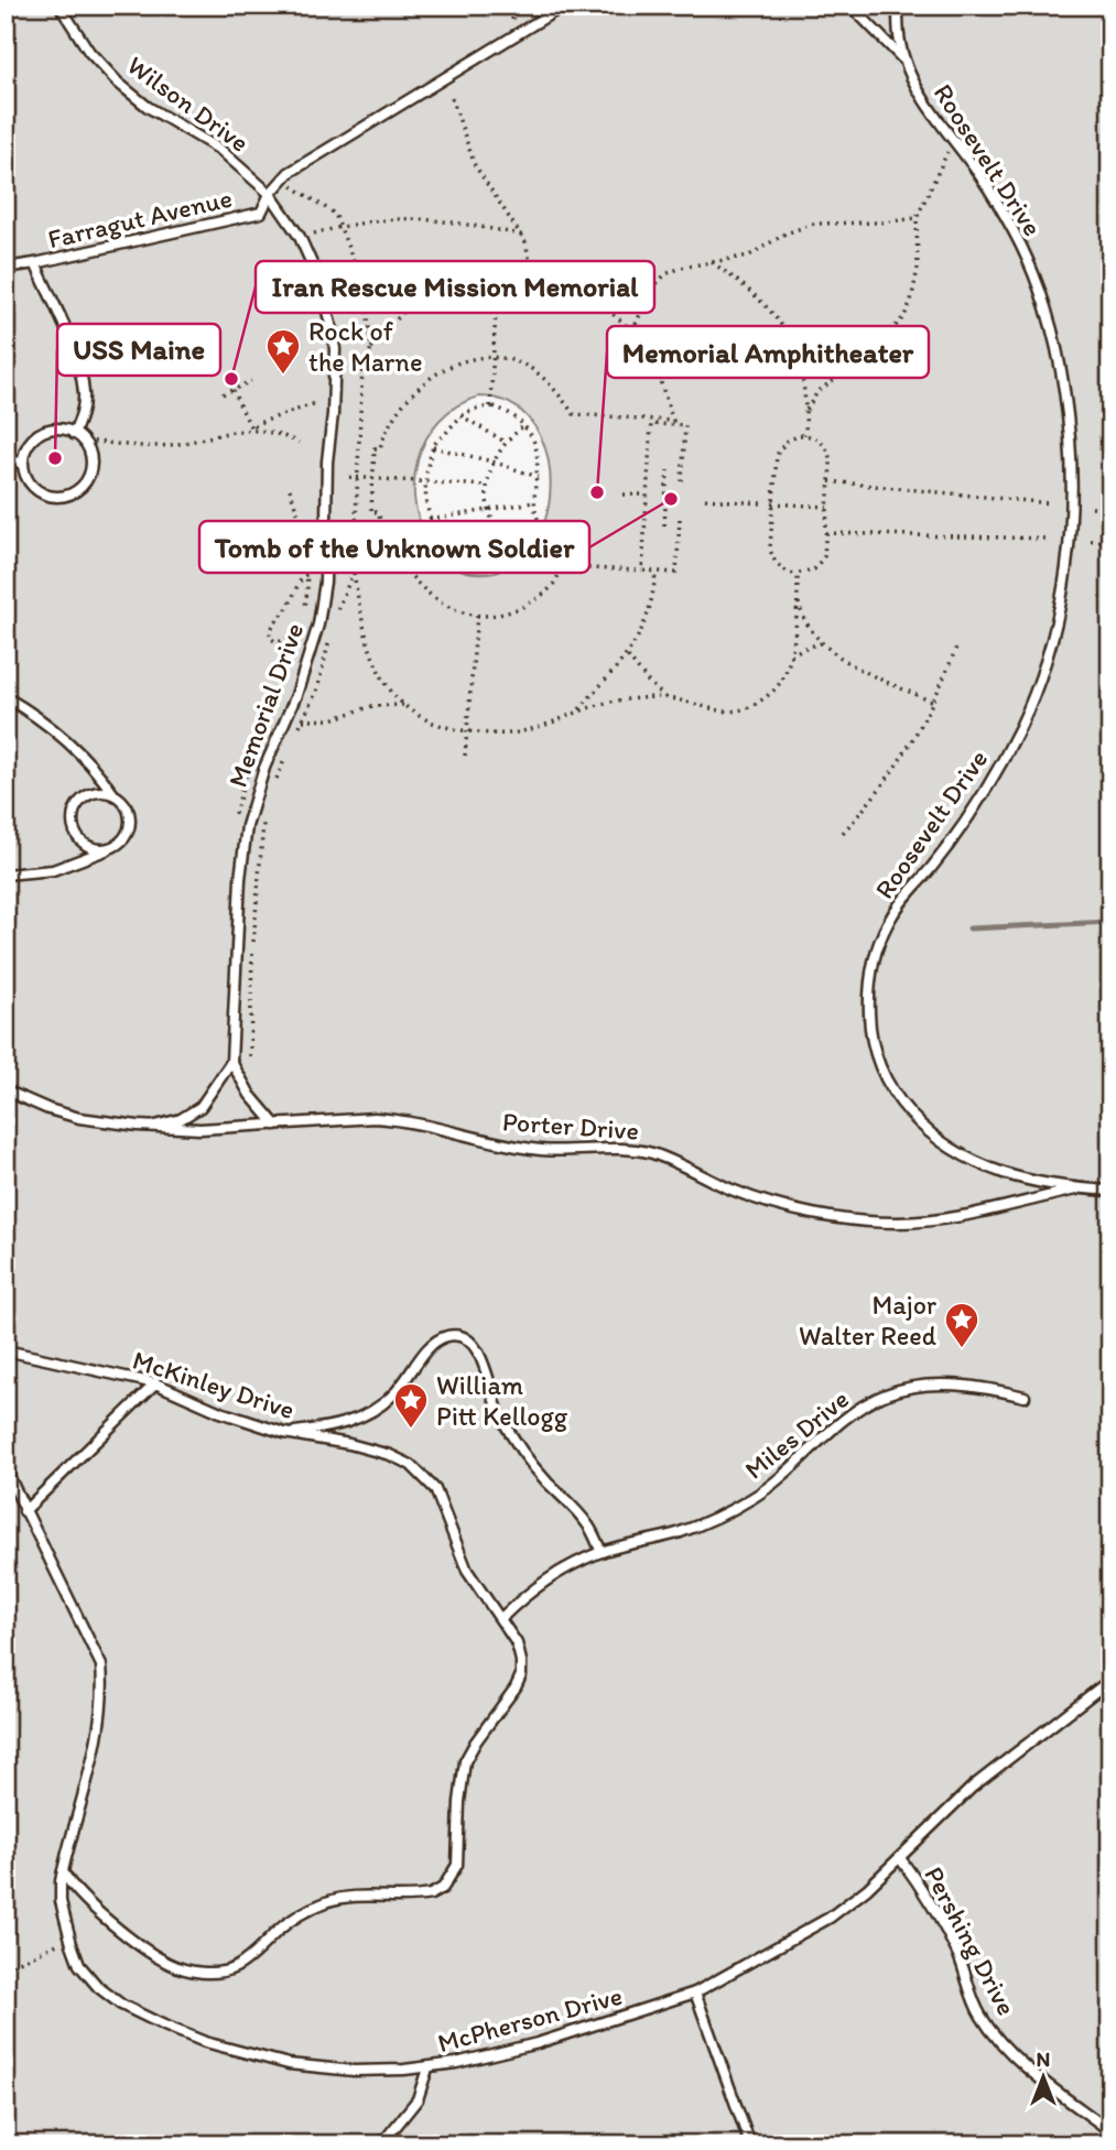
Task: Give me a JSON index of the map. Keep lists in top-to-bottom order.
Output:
{
  "streets": {
    "lane": [
      "Wilson Drive",
      "Roosevelt Drive",
      "Farragut Avenue",
      "Memorial Drive",
      "Porter Drive",
      "McKinley Drive",
      "Miles Drive",
      "Pershing Drive",
      "McPherson Drive"
    ]
  },
  "crossings": [
    ["Wilson Drive", "Farragut Avenue"],
    ["Wilson Drive", "Memorial Drive"],
    ["Roosevelt Drive", "Porter Drive"],
    ["Farragut Avenue", "Memorial Drive"],
    ["McKinley Drive", "Miles Drive"],
    ["McKinley Drive", "McPherson Drive"],
    ["Pershing Drive", "McPherson Drive"]
  ],
  "places": {
    "place": ["Rock of the Marne", "Major Walter Reed", "William Pitt Kellogg"],
    "other": [
      "Iran Rescue Mission Memorial",
      "USS Maine",
      "Memorial Amphitheater",
      "Tomb of the Unknown Soldier"
    ]
  },
  "north": "top"
}
